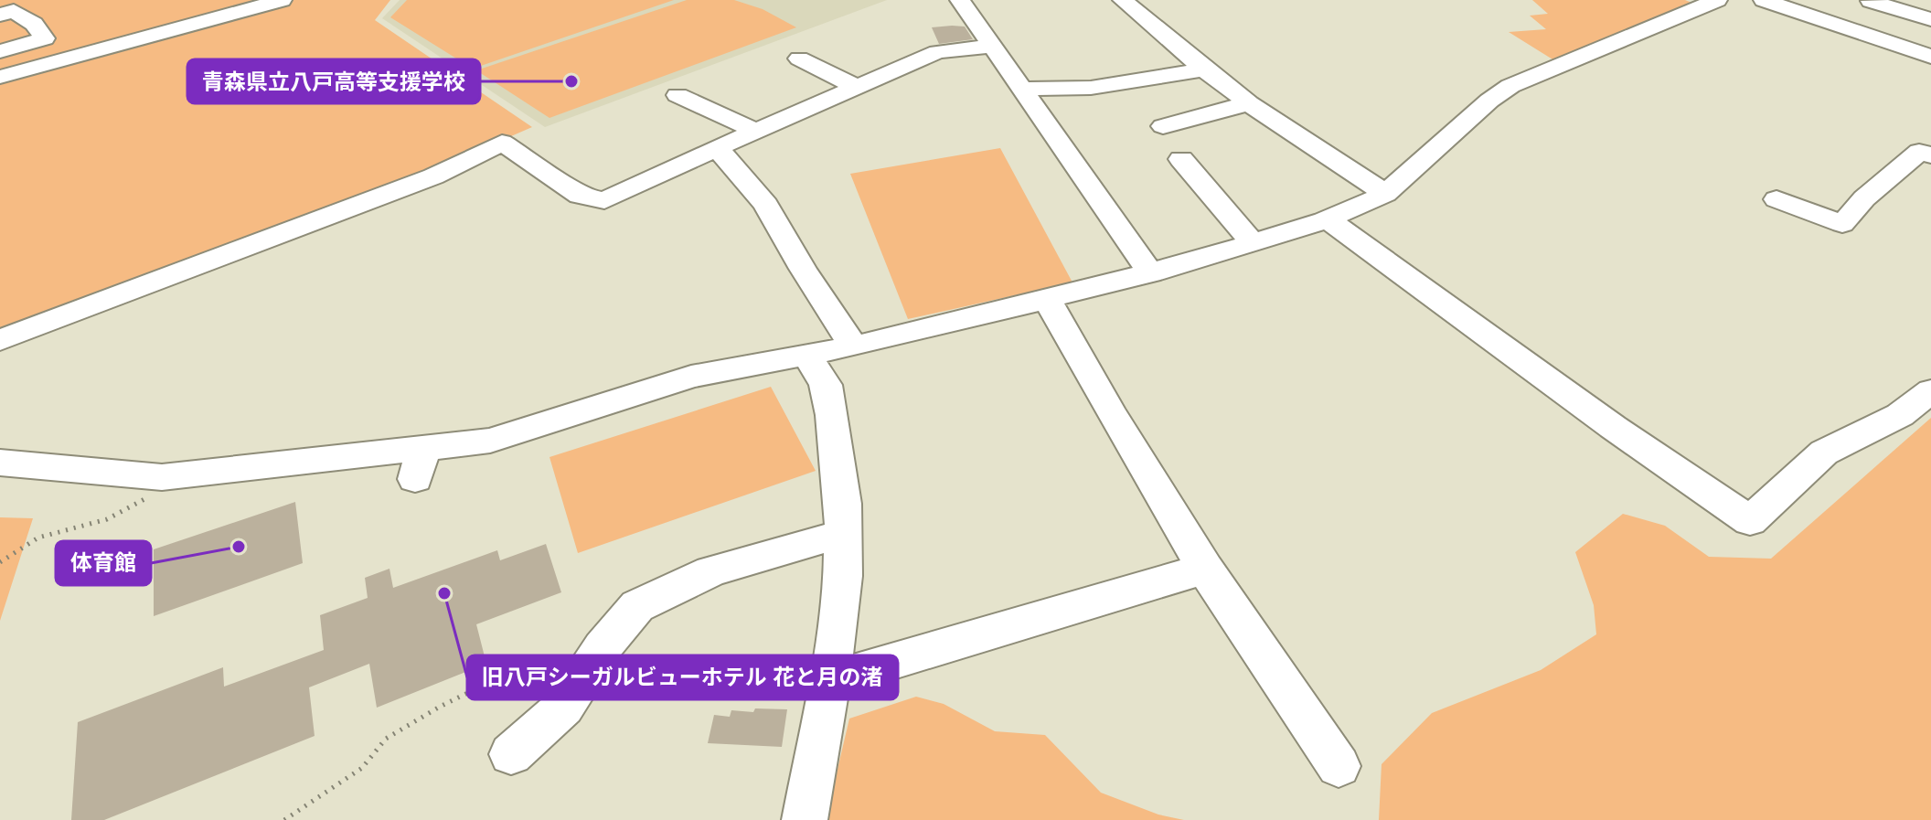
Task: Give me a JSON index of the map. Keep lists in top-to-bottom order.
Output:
{
  "places": ["青森県立八戸高等支援学校", "体育館", "旧八戸シーガルビューホテル 花と月の渚"]
}
